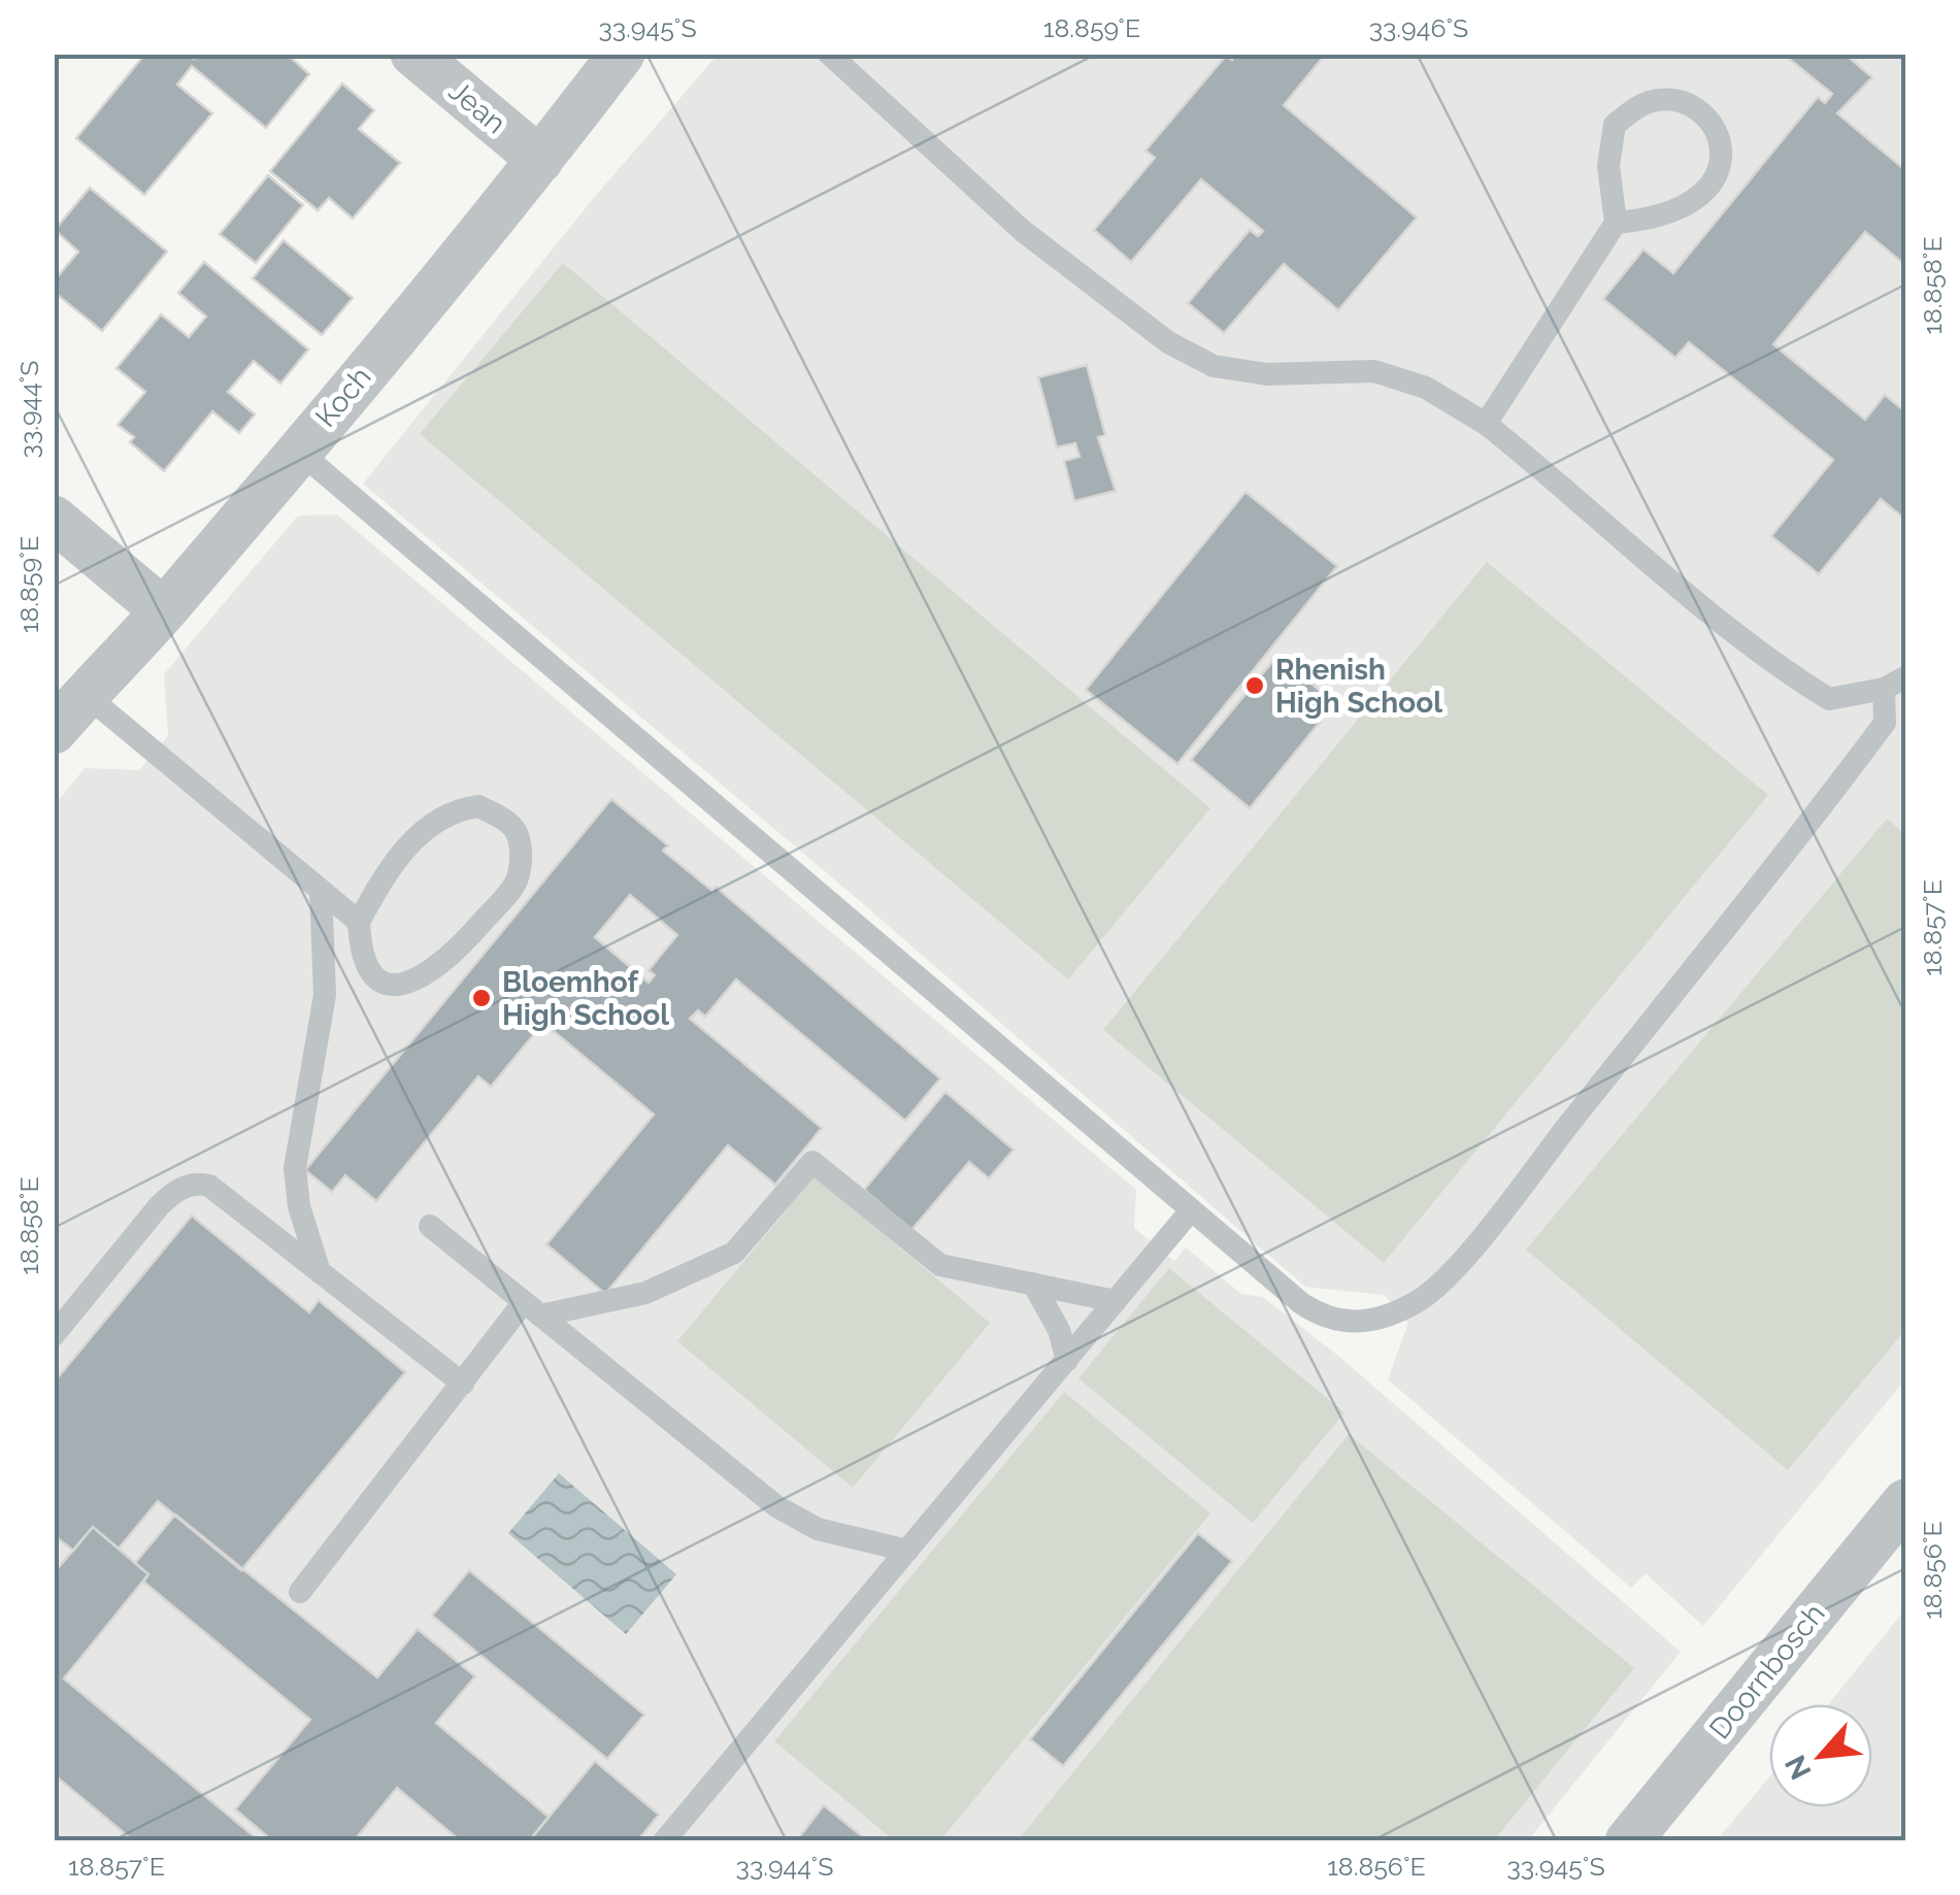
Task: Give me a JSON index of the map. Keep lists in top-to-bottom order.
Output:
{
  "streets": {
    "street": ["Jean", "Koch", "Doornbosch"]
  },
  "crossings": [
    ["Jean", "Koch"]
  ],
  "places": ["Rhenish High School", "Bloemhof High School"],
  "north": "bottom left",
  "coordinates": [
    "33.945°S",
    "18.859°E",
    "33.946°S",
    "18.858°E",
    "33.944°S",
    "18.857°E",
    "18.856°E"
  ]
}
